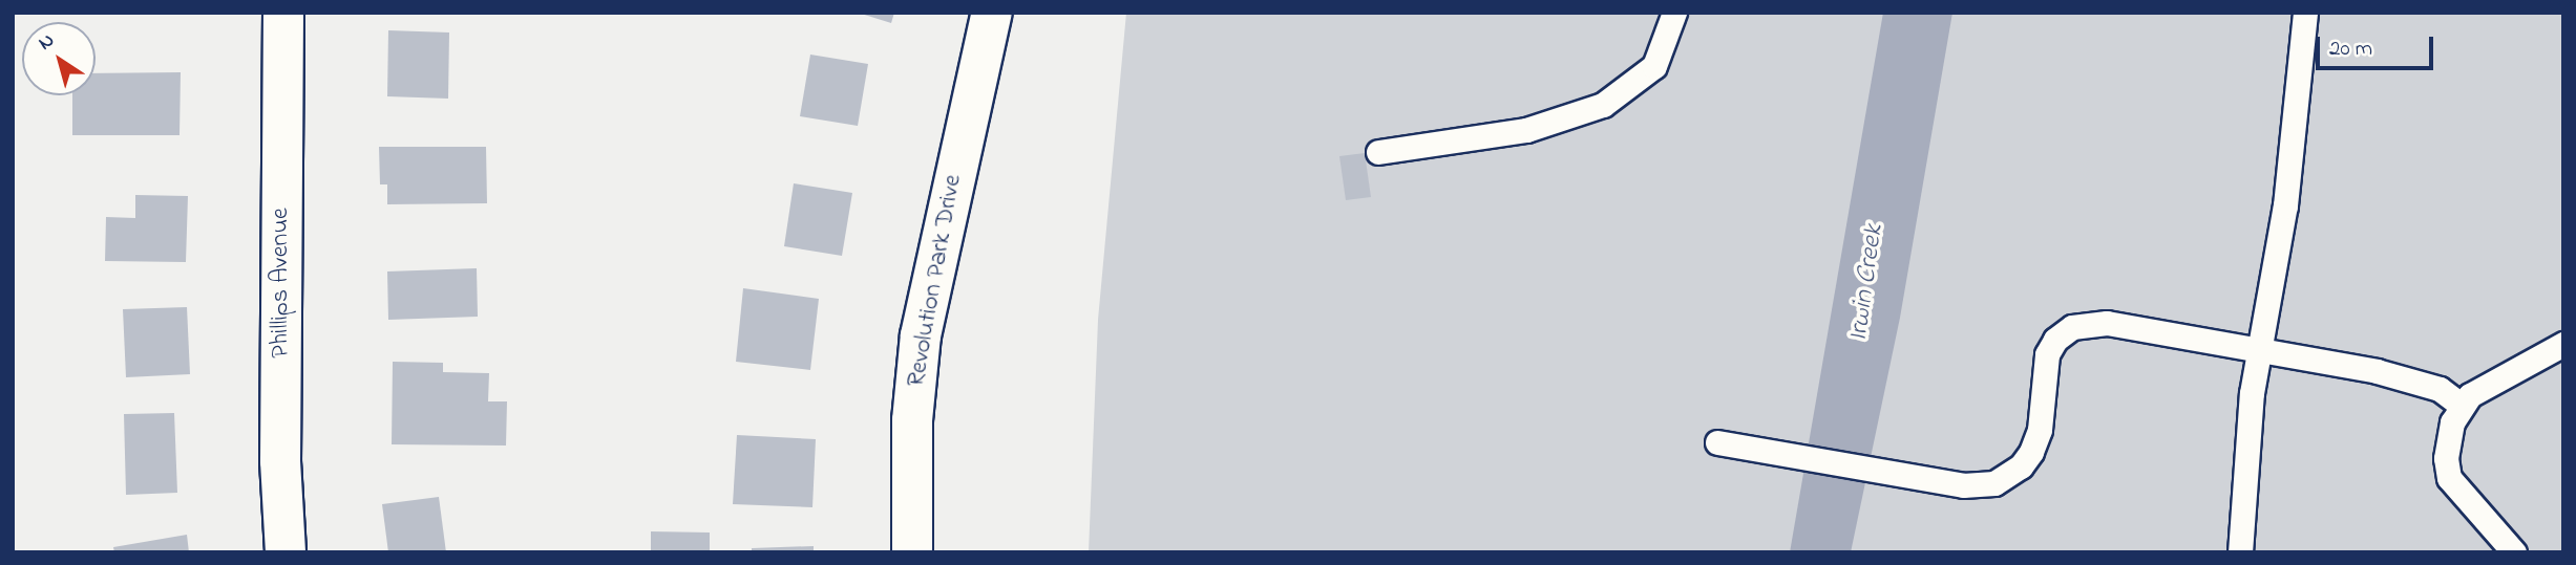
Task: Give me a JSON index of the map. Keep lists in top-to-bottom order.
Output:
{
  "streets": {
    "street": ["Revolution Park Drive", "Phillips Avenue"]
  },
  "water": ["Irwin Creek"],
  "scale_bar": "20 m",
  "north": "top left"
}
